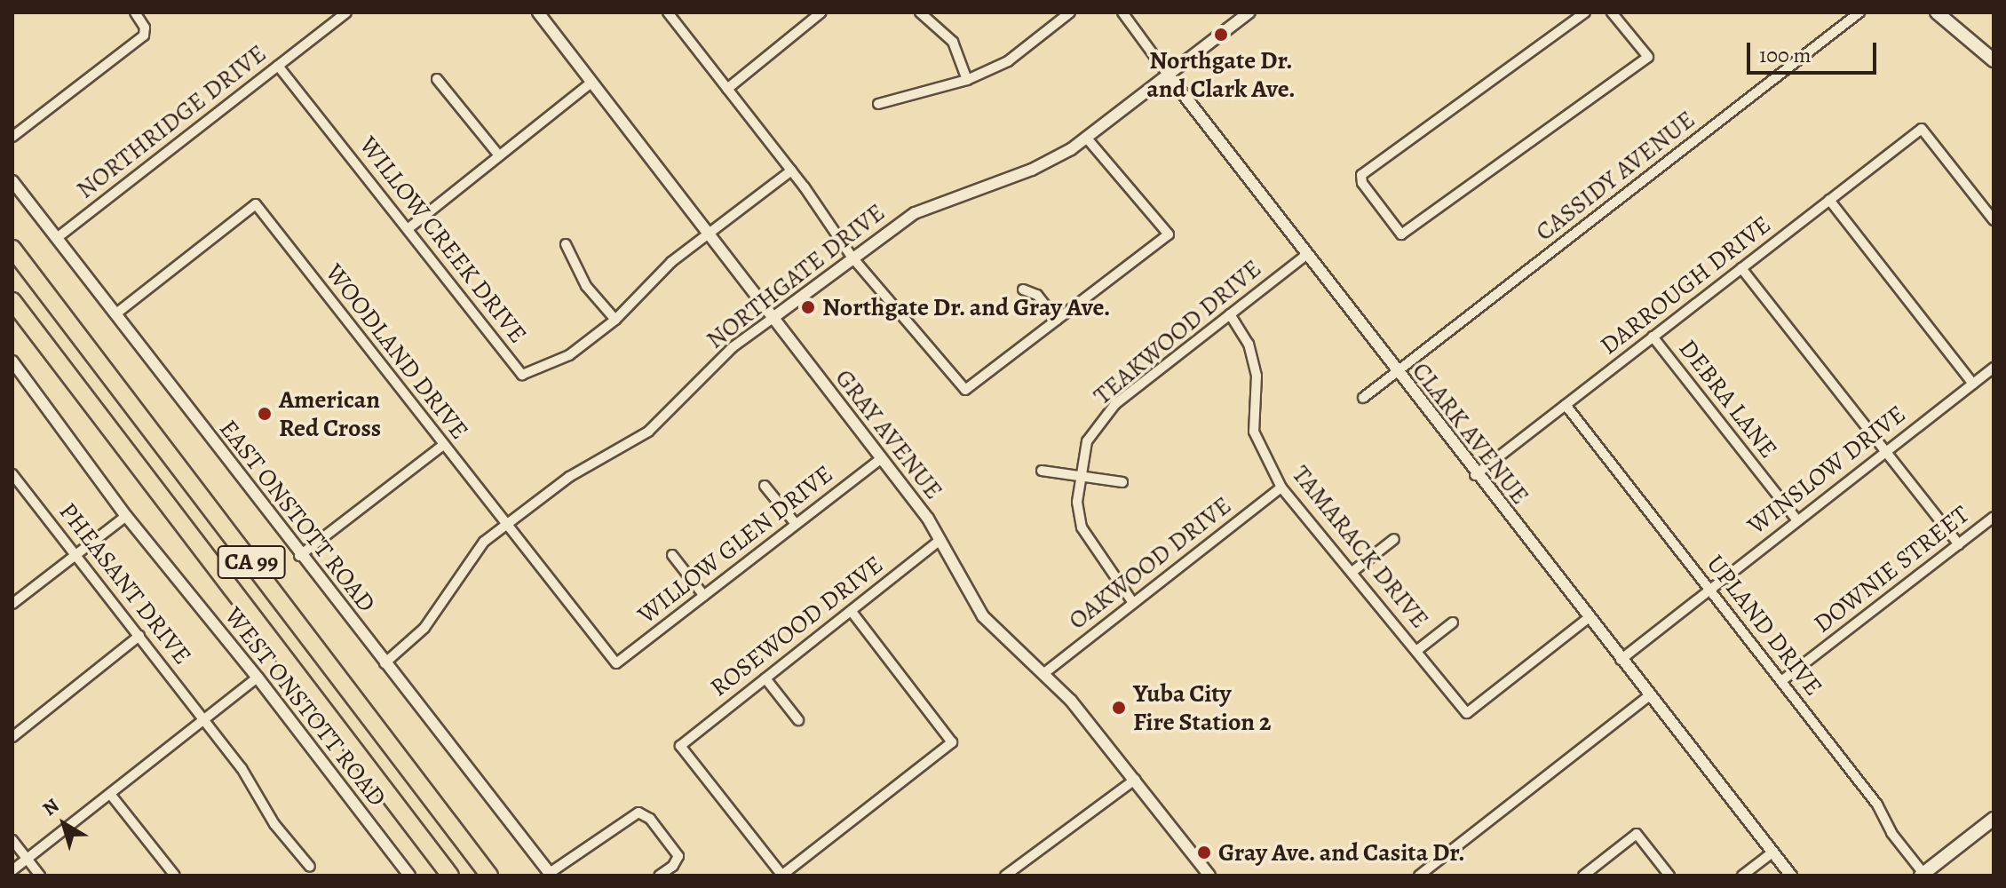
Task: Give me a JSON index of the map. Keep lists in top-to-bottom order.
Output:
{
  "streets": {
    "highway": ["CA 99"],
    "street": [
      "NORTHRIDGE DRIVE",
      "CASSIDY AVENUE",
      "WILLOW CREEK DRIVE",
      "NORTHGATE DRIVE",
      "DARROUGH DRIVE",
      "TEAKWOOD DRIVE",
      "WOODLAND DRIVE",
      "DEBRA LANE",
      "CLARK AVENUE",
      "GRAY AVENUE",
      "WINSLOW DRIVE",
      "EAST ONSTOTT ROAD",
      "WILLOW GLEN DRIVE",
      "TAMARACK DRIVE",
      "OAKWOOD DRIVE",
      "DOWNIE STREET",
      "PHEASANT DRIVE",
      "UPLAND DRIVE",
      "ROSEWOOD DRIVE",
      "WEST ONSTOTT ROAD"
    ]
  },
  "crossings": [
    ["NORTHRIDGE DRIVE", "WILLOW CREEK DRIVE"],
    ["NORTHRIDGE DRIVE", "EAST ONSTOTT ROAD"],
    ["CASSIDY AVENUE", "CLARK AVENUE"],
    ["WILLOW CREEK DRIVE", "GRAY AVENUE"],
    ["NORTHGATE DRIVE", "WOODLAND DRIVE"],
    ["NORTHGATE DRIVE", "CLARK AVENUE"],
    ["NORTHGATE DRIVE", "GRAY AVENUE"],
    ["NORTHGATE DRIVE", "EAST ONSTOTT ROAD"],
    ["DARROUGH DRIVE", "DEBRA LANE"],
    ["DARROUGH DRIVE", "CLARK AVENUE"],
    ["DARROUGH DRIVE", "UPLAND DRIVE"],
    ["TEAKWOOD DRIVE", "CLARK AVENUE"],
    ["TEAKWOOD DRIVE", "TAMARACK DRIVE"],
    ["TEAKWOOD DRIVE", "OAKWOOD DRIVE"],
    ["WOODLAND DRIVE", "EAST ONSTOTT ROAD"],
    ["WOODLAND DRIVE", "WILLOW GLEN DRIVE"],
    ["DEBRA LANE", "WINSLOW DRIVE"],
    ["CLARK AVENUE", "WINSLOW DRIVE"],
    ["CLARK AVENUE", "TAMARACK DRIVE"],
    ["GRAY AVENUE", "WILLOW GLEN DRIVE"],
    ["GRAY AVENUE", "OAKWOOD DRIVE"],
    ["GRAY AVENUE", "ROSEWOOD DRIVE"],
    ["WINSLOW DRIVE", "UPLAND DRIVE"],
    ["TAMARACK DRIVE", "OAKWOOD DRIVE"],
    ["DOWNIE STREET", "UPLAND DRIVE"]
  ],
  "places": [
    "Northgate Dr. and Clark Ave.",
    "Northgate Dr. and Gray Ave.",
    "American Red Cross",
    "Yuba City Fire Station 2",
    "Gray Ave. and Casita Dr."
  ],
  "scale_bar": "100 m",
  "north": "top left"
}
